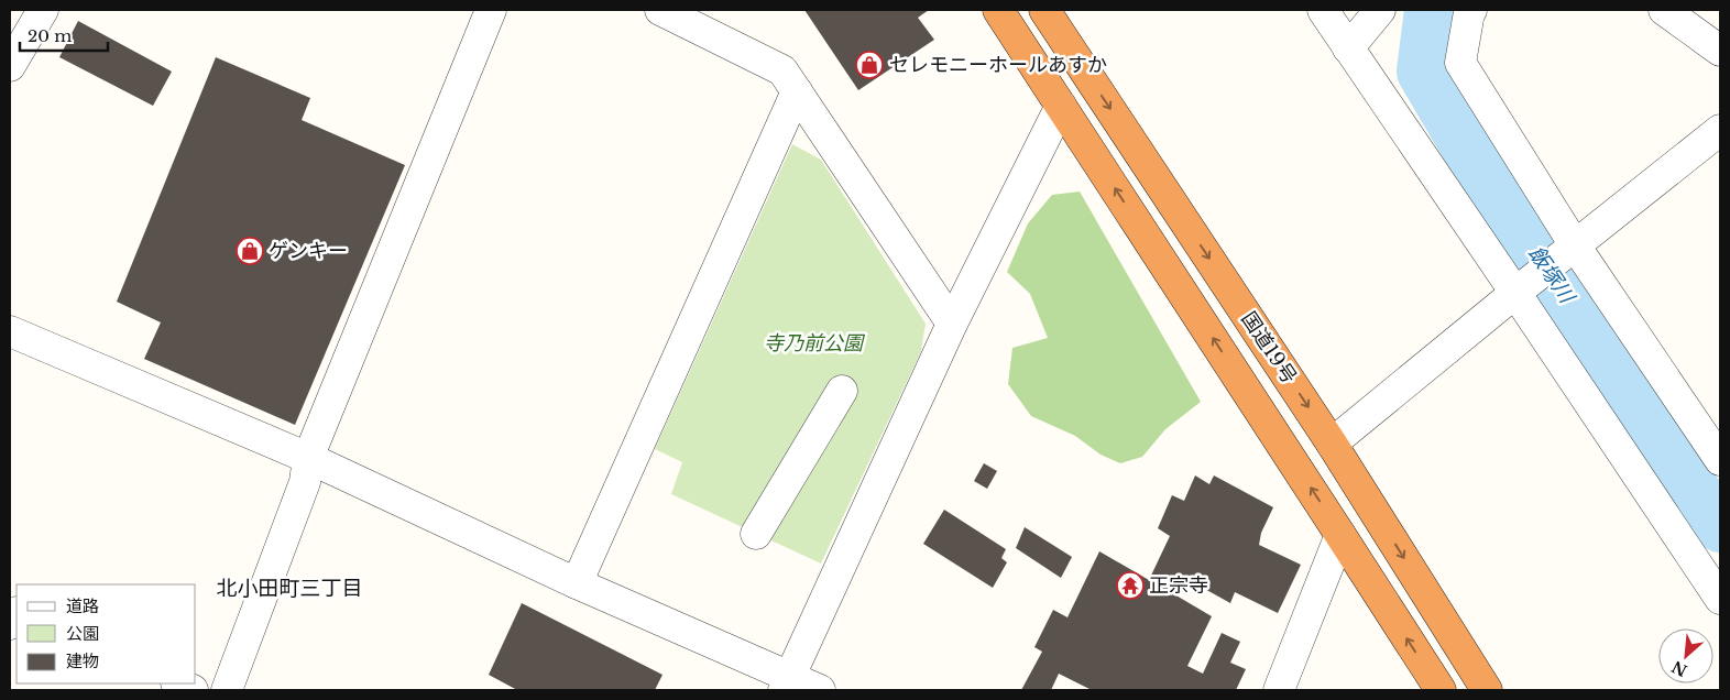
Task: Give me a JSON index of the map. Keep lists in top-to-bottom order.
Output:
{
  "streets": {
    "highway": ["国道19号"]
  },
  "districts": ["北小田町三丁目"],
  "water": ["飯塚川"],
  "parks": ["寺乃前公園"],
  "places": {
    "shop": ["セレモニーホールあすか", "ゲンキー"],
    "temple": ["正宗寺"]
  },
  "legend": ["道路", "公園", "建物"],
  "scale_bar": "20 m",
  "north": "bottom left"
}
